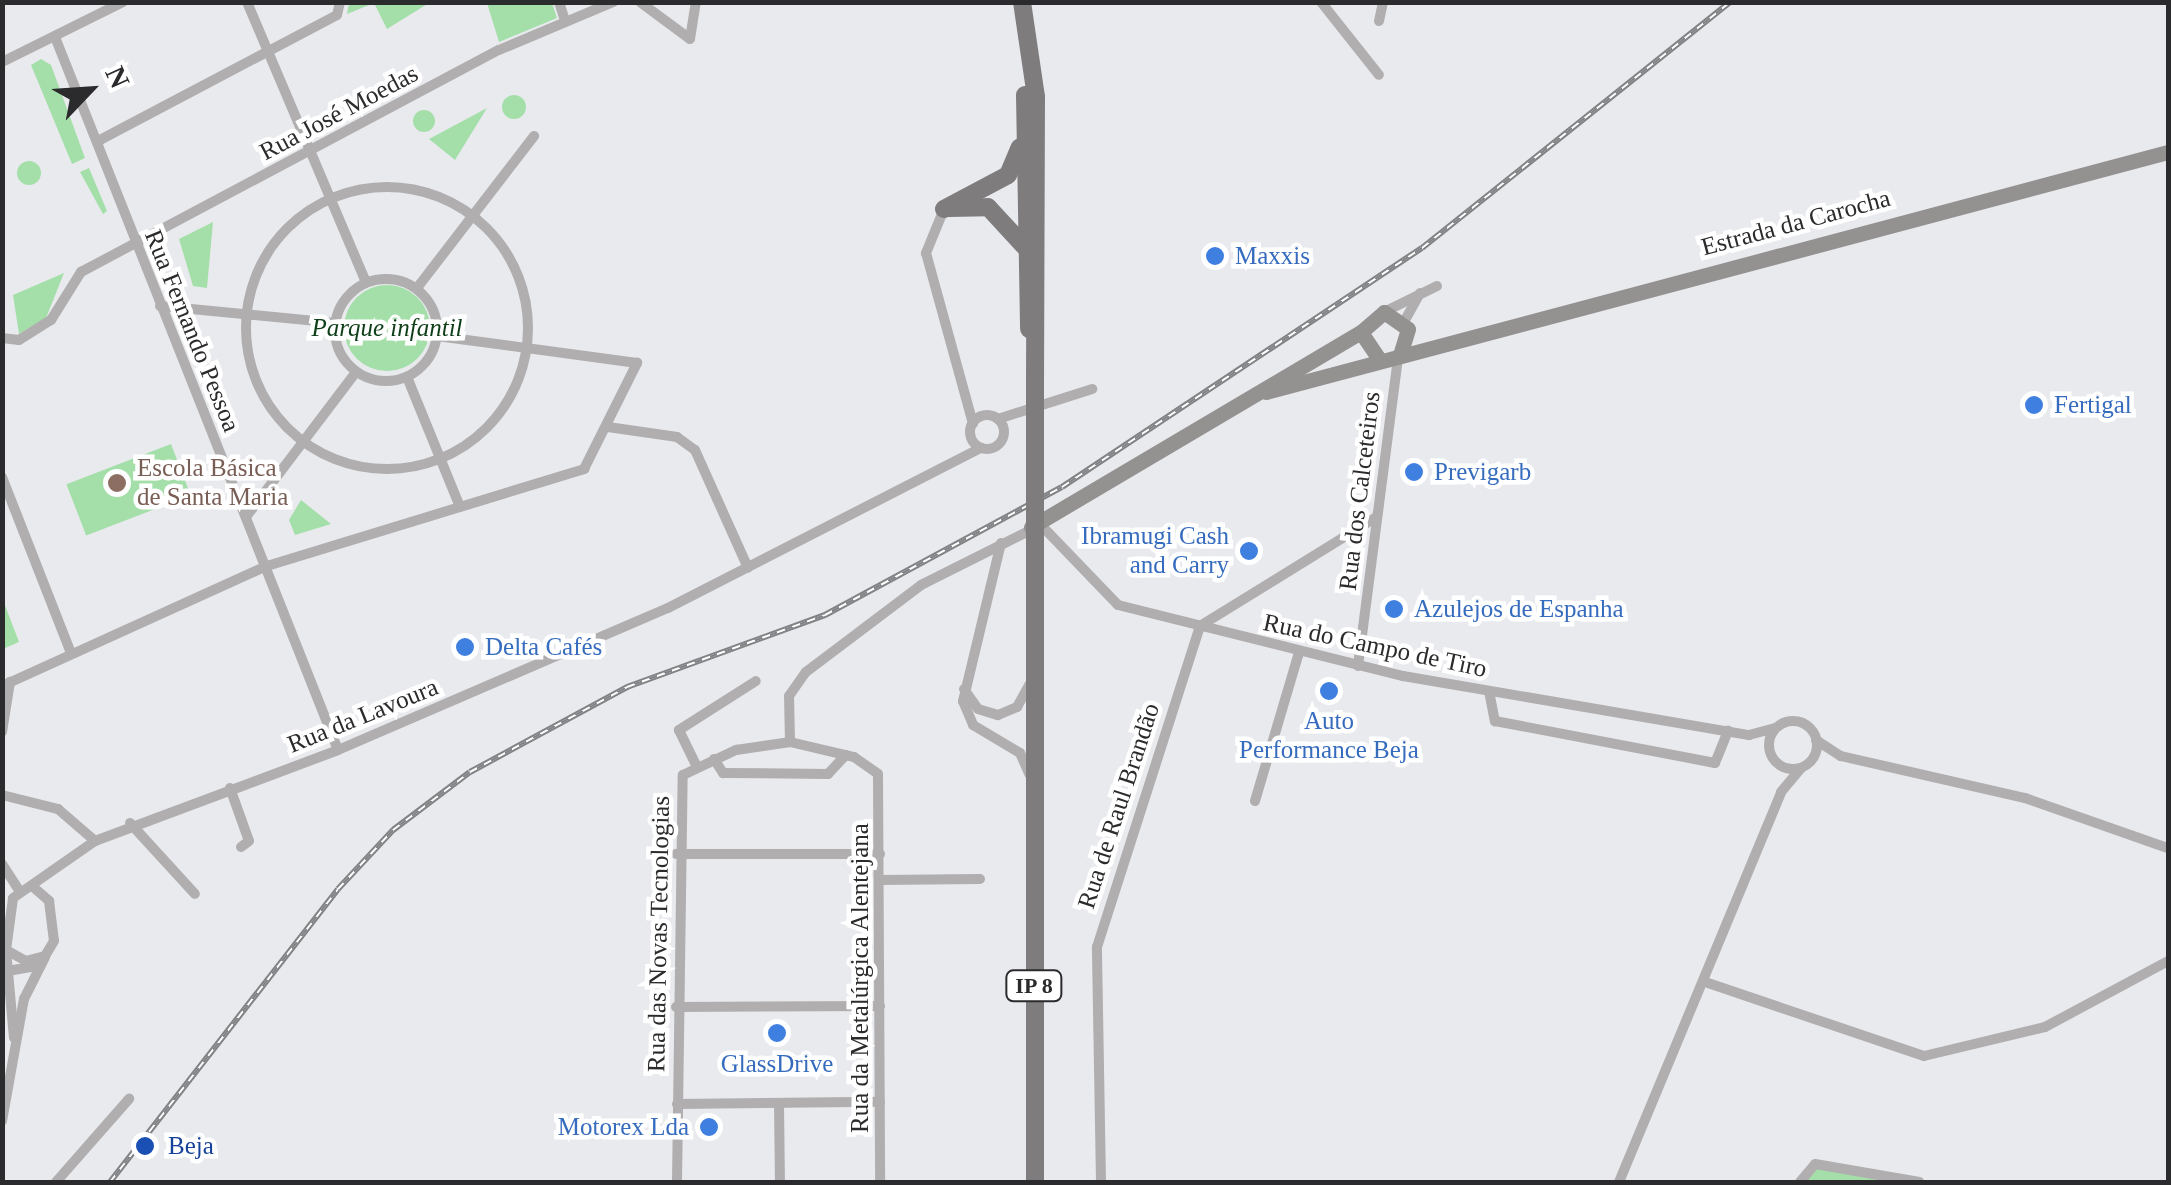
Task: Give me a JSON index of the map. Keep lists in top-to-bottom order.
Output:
{
  "streets": {
    "main road": ["IP 8"],
    "street": [
      "Rua José Moedas",
      "Estrada da Carocha",
      "Rua Fernando Pessoa",
      "Rua dos Calceteiros",
      "Rua do Campo de Tiro",
      "Rua da Lavoura",
      "Rua de Raul Brandão",
      "Rua das Novas Tecnologias",
      "Rua da Metalúrgica Alentejana"
    ]
  },
  "crossings": [
    ["Rua José Moedas", "Rua Fernando Pessoa"],
    ["Estrada da Carocha", "Rua dos Calceteiros"],
    ["Rua Fernando Pessoa", "Rua da Lavoura"],
    ["Rua dos Calceteiros", "Rua do Campo de Tiro"],
    ["Rua do Campo de Tiro", "Rua de Raul Brandão"],
    ["Rua das Novas Tecnologias", "Rua da Metalúrgica Alentejana"]
  ],
  "parks": ["Parque infantil"],
  "places": [
    "Maxxis",
    "Fertigal",
    "Previgarb",
    "Escola Básica de Santa Maria",
    "Ibramugi Cash and Carry",
    "Azulejos de Espanha",
    "Delta Cafés",
    "Auto Performance Beja",
    "GlassDrive",
    "Motorex Lda",
    "Beja"
  ],
  "north": "top right"
}
